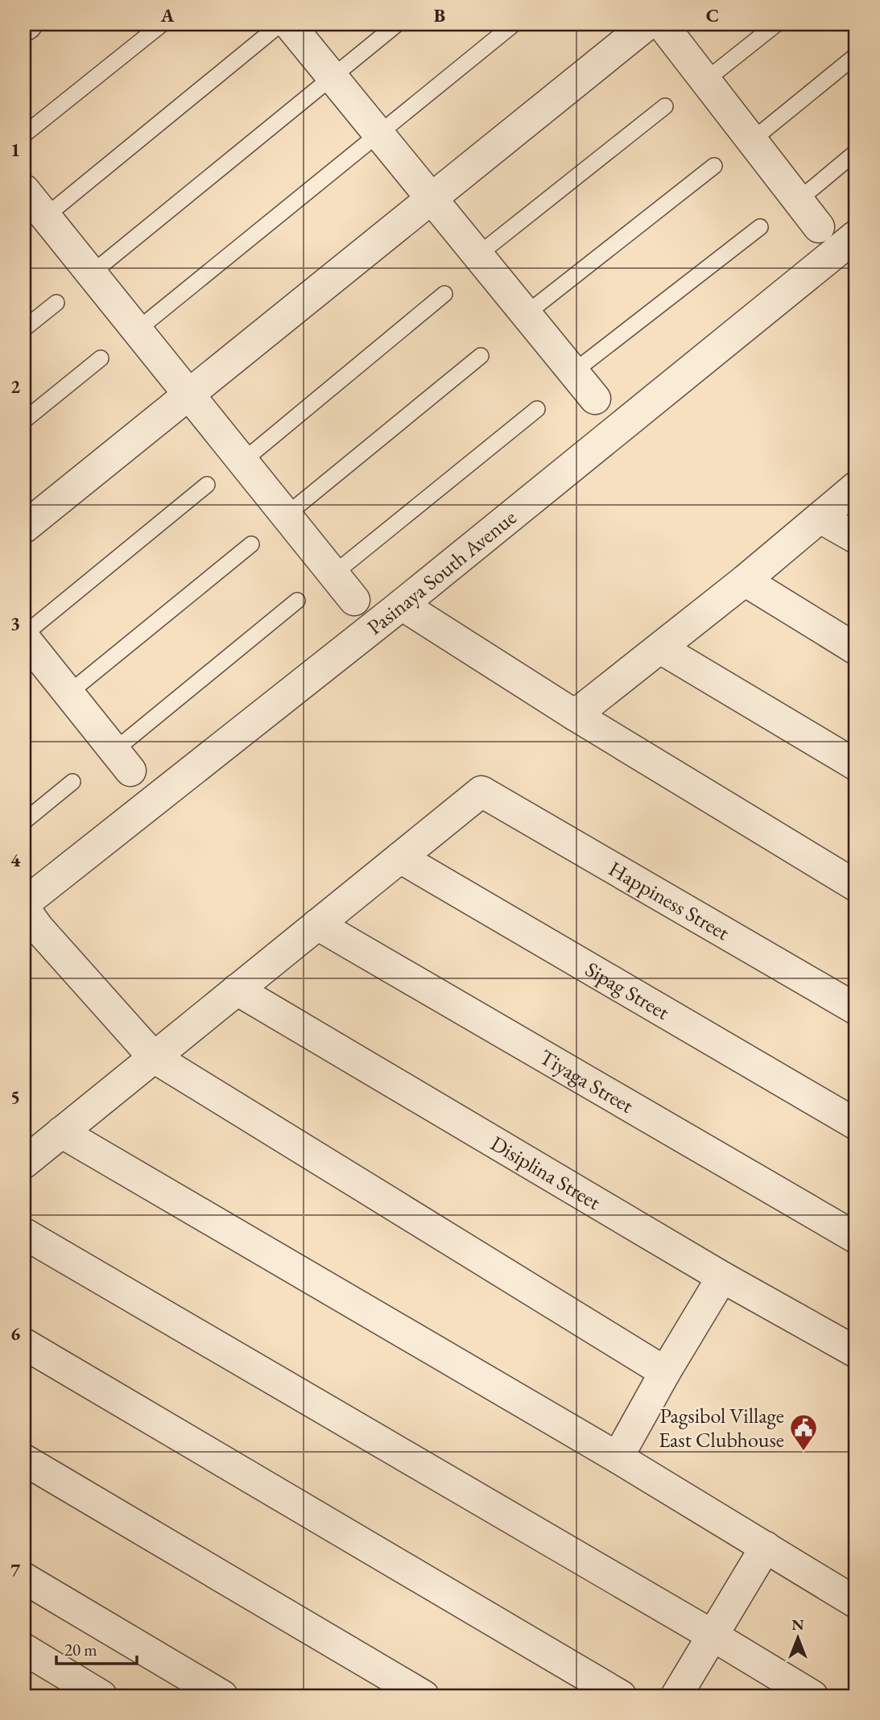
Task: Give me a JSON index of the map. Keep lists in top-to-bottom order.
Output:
{
  "streets": {
    "street": [
      "Pasinaya South Avenue",
      "Happiness Street",
      "Sipag Street",
      "Tiyaga Street",
      "Disiplina Street"
    ]
  },
  "crossings": [
    ["Happiness Street", "Sipag Street"]
  ],
  "places": {
    "public building": ["Pagsibol Village East Clubhouse"]
  },
  "scale_bar": "20 m",
  "north": "top",
  "grid": {
    "columns": ["A", "B", "C"],
    "rows": [
      "1",
      "2",
      "3",
      "4",
      "5",
      "6",
      "7"
    ]
  }
}
